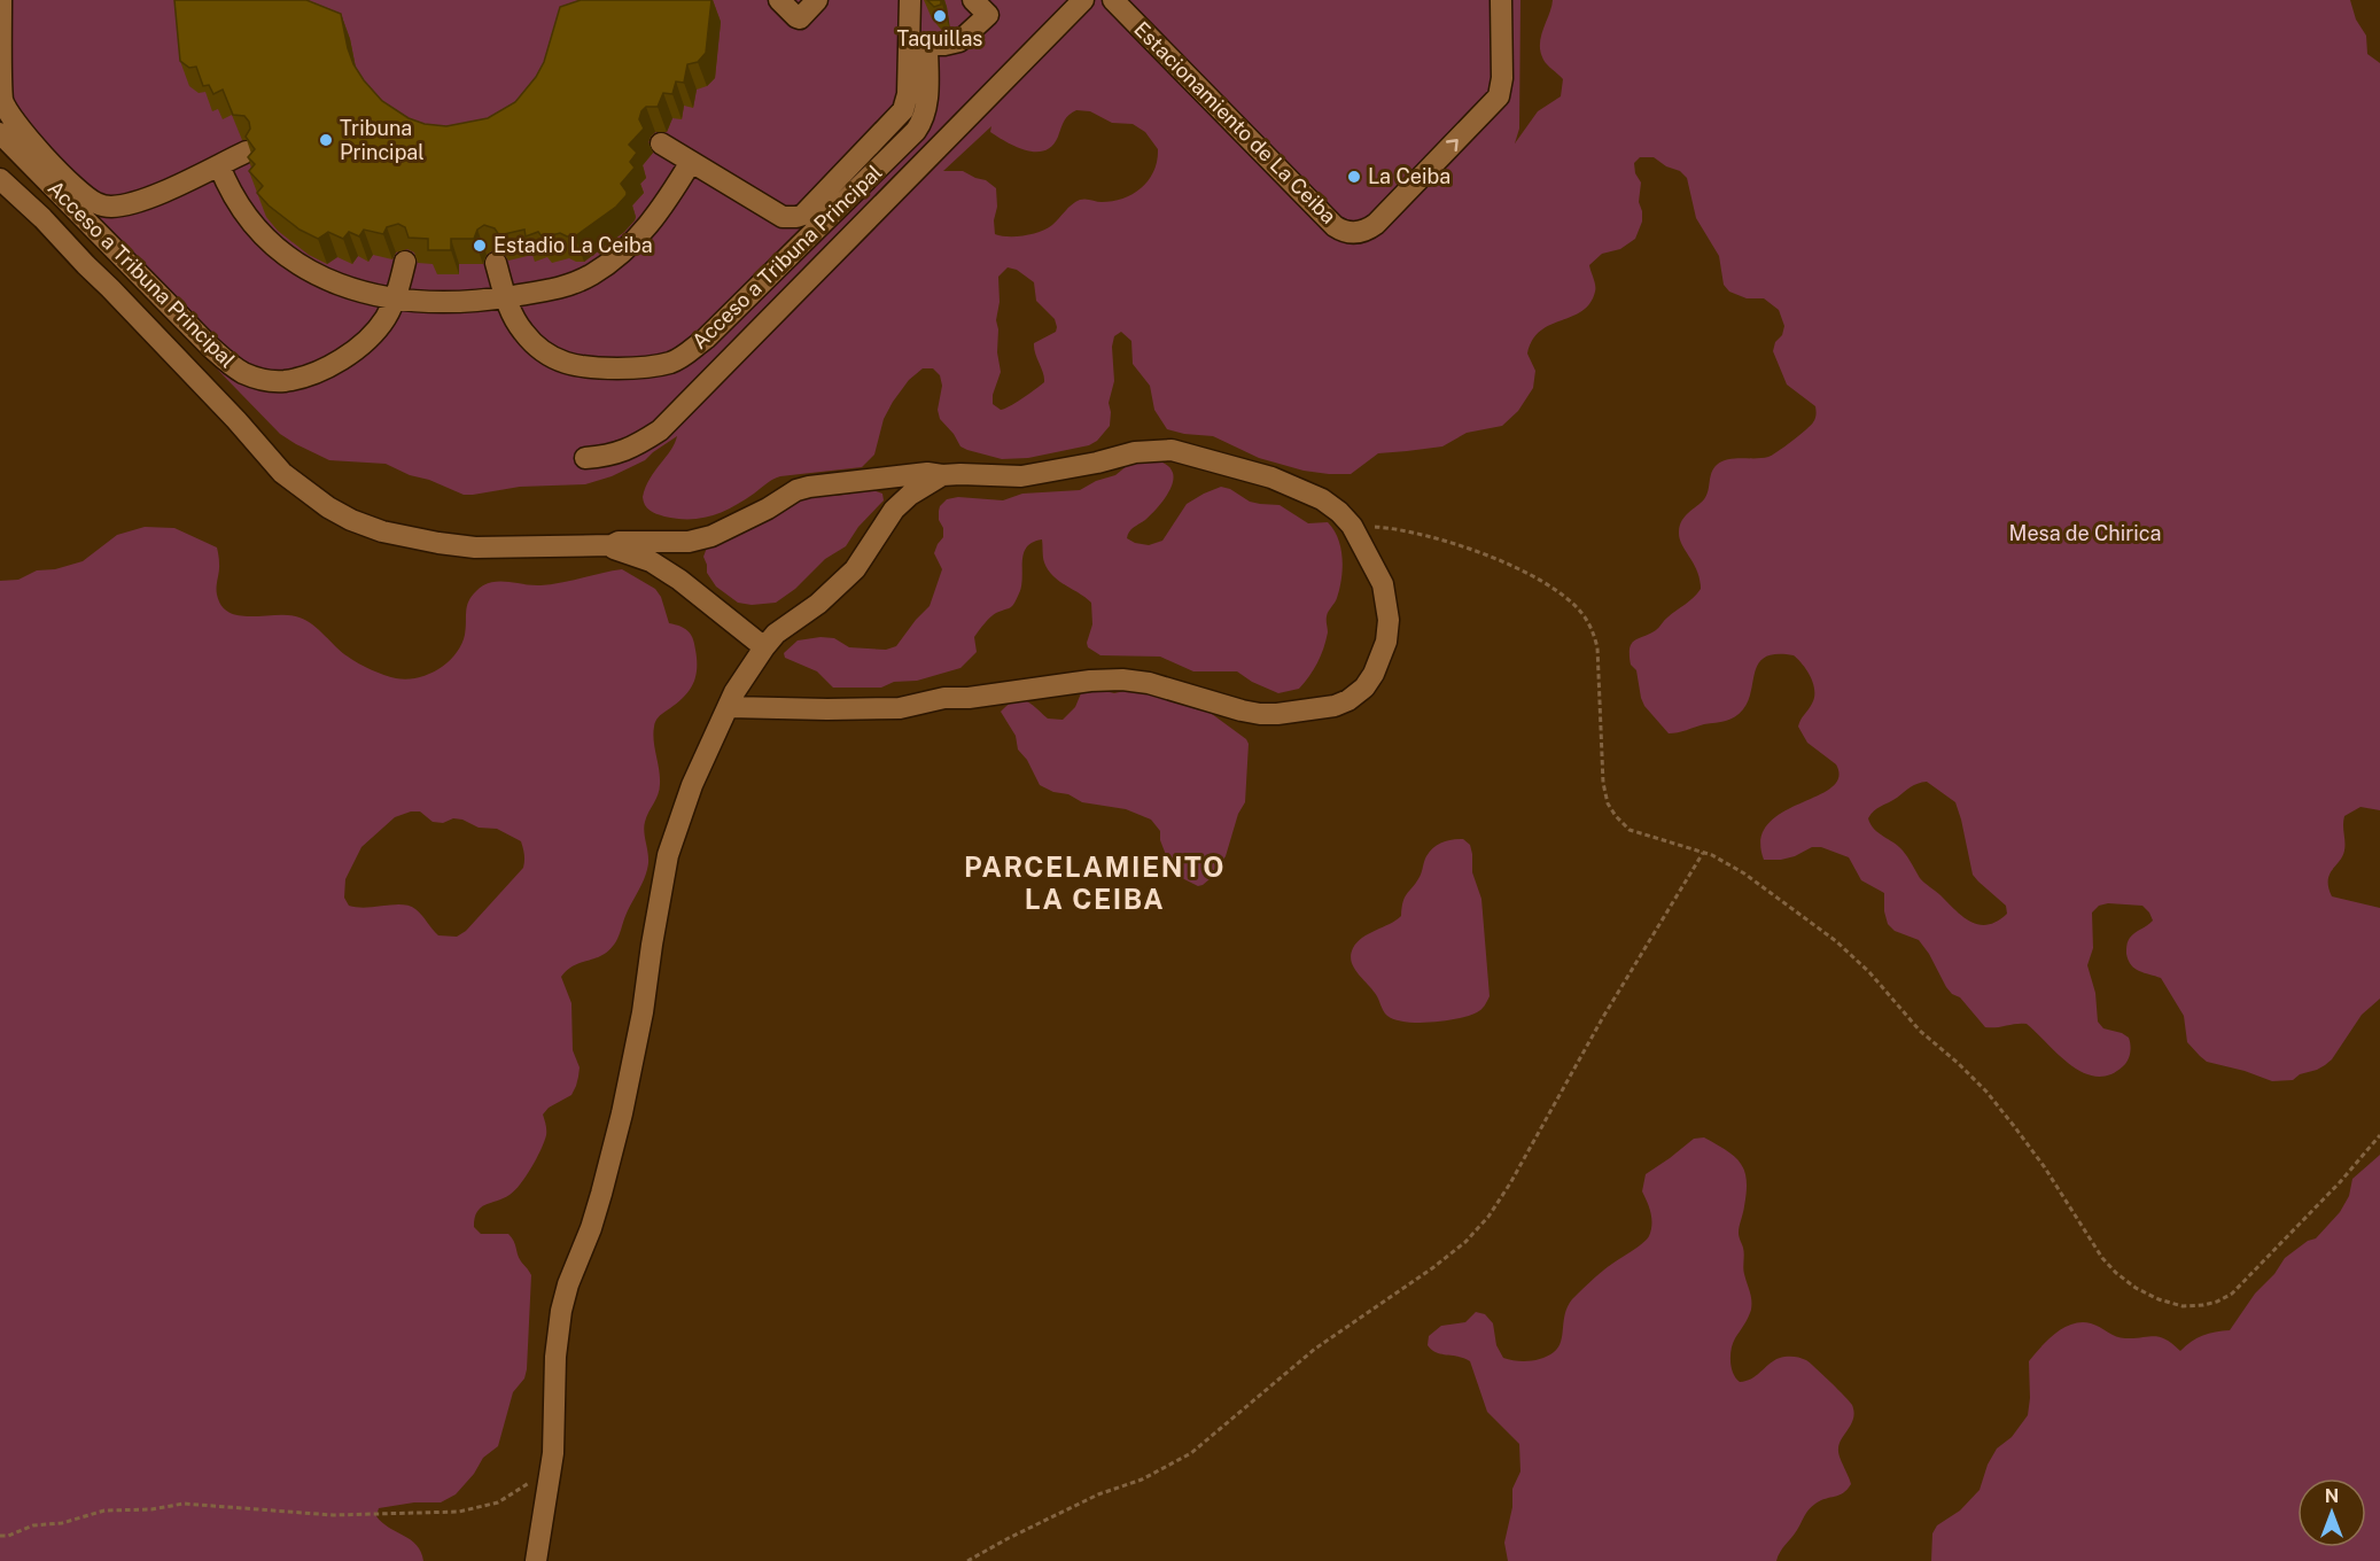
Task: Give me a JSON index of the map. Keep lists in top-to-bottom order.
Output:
{
  "streets": {
    "street": ["Estacionamiento de La Ceiba", "Acceso a Tribuna Principal"]
  },
  "districts": ["PARCELAMIENTO LA CEIBA"],
  "parks": ["Mesa de Chirica"],
  "places": [
    "Taquillas",
    "Tribuna Principal",
    "La Ceiba",
    "Estadio La Ceiba"
  ],
  "north": "top"
}
